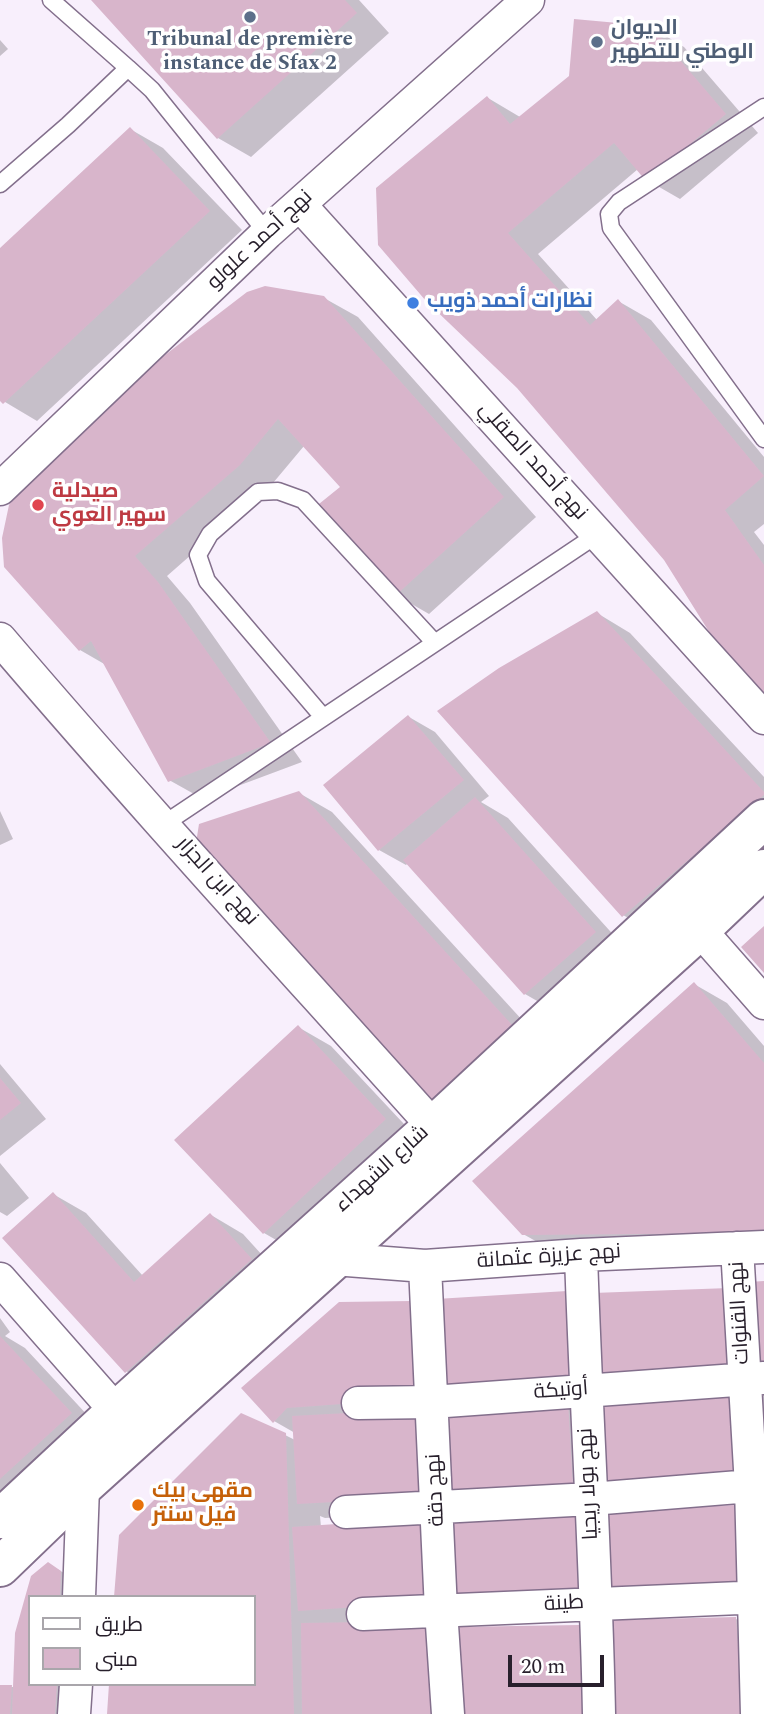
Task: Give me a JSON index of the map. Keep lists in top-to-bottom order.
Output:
{
  "streets": {
    "main road": ["شارع الشهداء"],
    "street": [
      "نهج أحمد علولو",
      "نهج أحمد الصقلي",
      "نهج ابن الجزار",
      "نهج عزيزة عثمانة",
      "نهج القنوات",
      "أوتيكة",
      "نهج بولا ريجيا",
      "نهج دقة",
      "طينة"
    ]
  },
  "crossings": [
    ["نهج أحمد علولو", "نهج أحمد الصقلي"],
    ["نهج ابن الجزار", "شارع الشهداء"],
    ["شارع الشهداء", "نهج عزيزة عثمانة"],
    ["نهج عزيزة عثمانة", "نهج القنوات"],
    ["نهج عزيزة عثمانة", "نهج بولا ريجيا"],
    ["نهج عزيزة عثمانة", "نهج دقة"],
    ["نهج القنوات", "أوتيكة"],
    ["نهج القنوات", "طينة"],
    ["أوتيكة", "نهج بولا ريجيا"],
    ["أوتيكة", "نهج دقة"],
    ["نهج بولا ريجيا", "طينة"],
    ["نهج دقة", "طينة"]
  ],
  "places": [
    "Tribunal de première instance de Sfax 2",
    "الديوان الوطني للتطهير",
    "نظارات أحمد ذويب",
    "صيدلية سهير العوي",
    "مقهى بيك فيل سنتر"
  ],
  "legend": ["طريق", "مبنى"],
  "scale_bar": "20 m"
}
